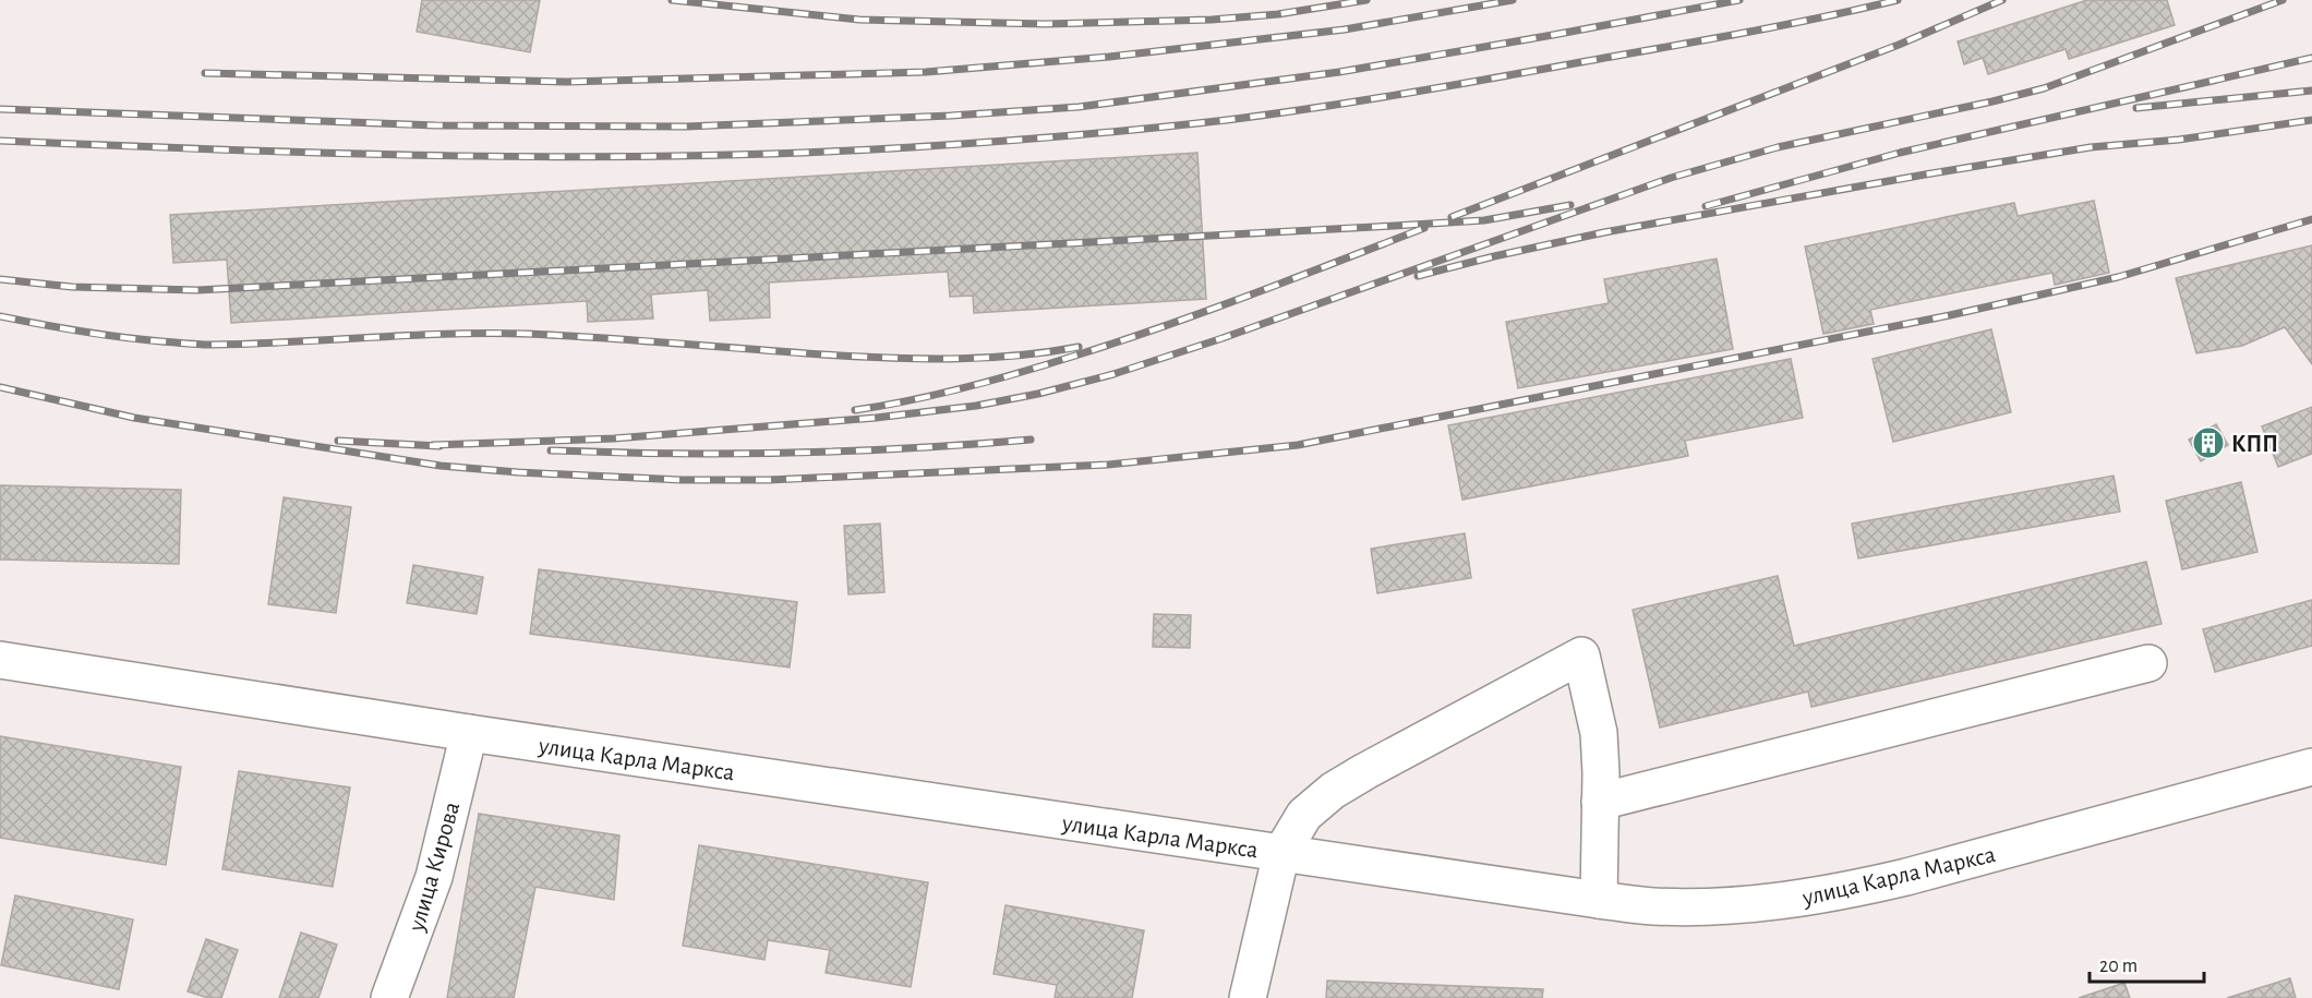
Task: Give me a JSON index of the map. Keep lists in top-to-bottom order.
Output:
{
  "streets": {
    "main road": ["улица Карла Маркса", "улица Кирова"]
  },
  "crossings": [
    ["улица Карла Маркса", "улица Кирова"]
  ],
  "places": {
    "building": ["КПП"]
  },
  "scale_bar": "20 m"
}
